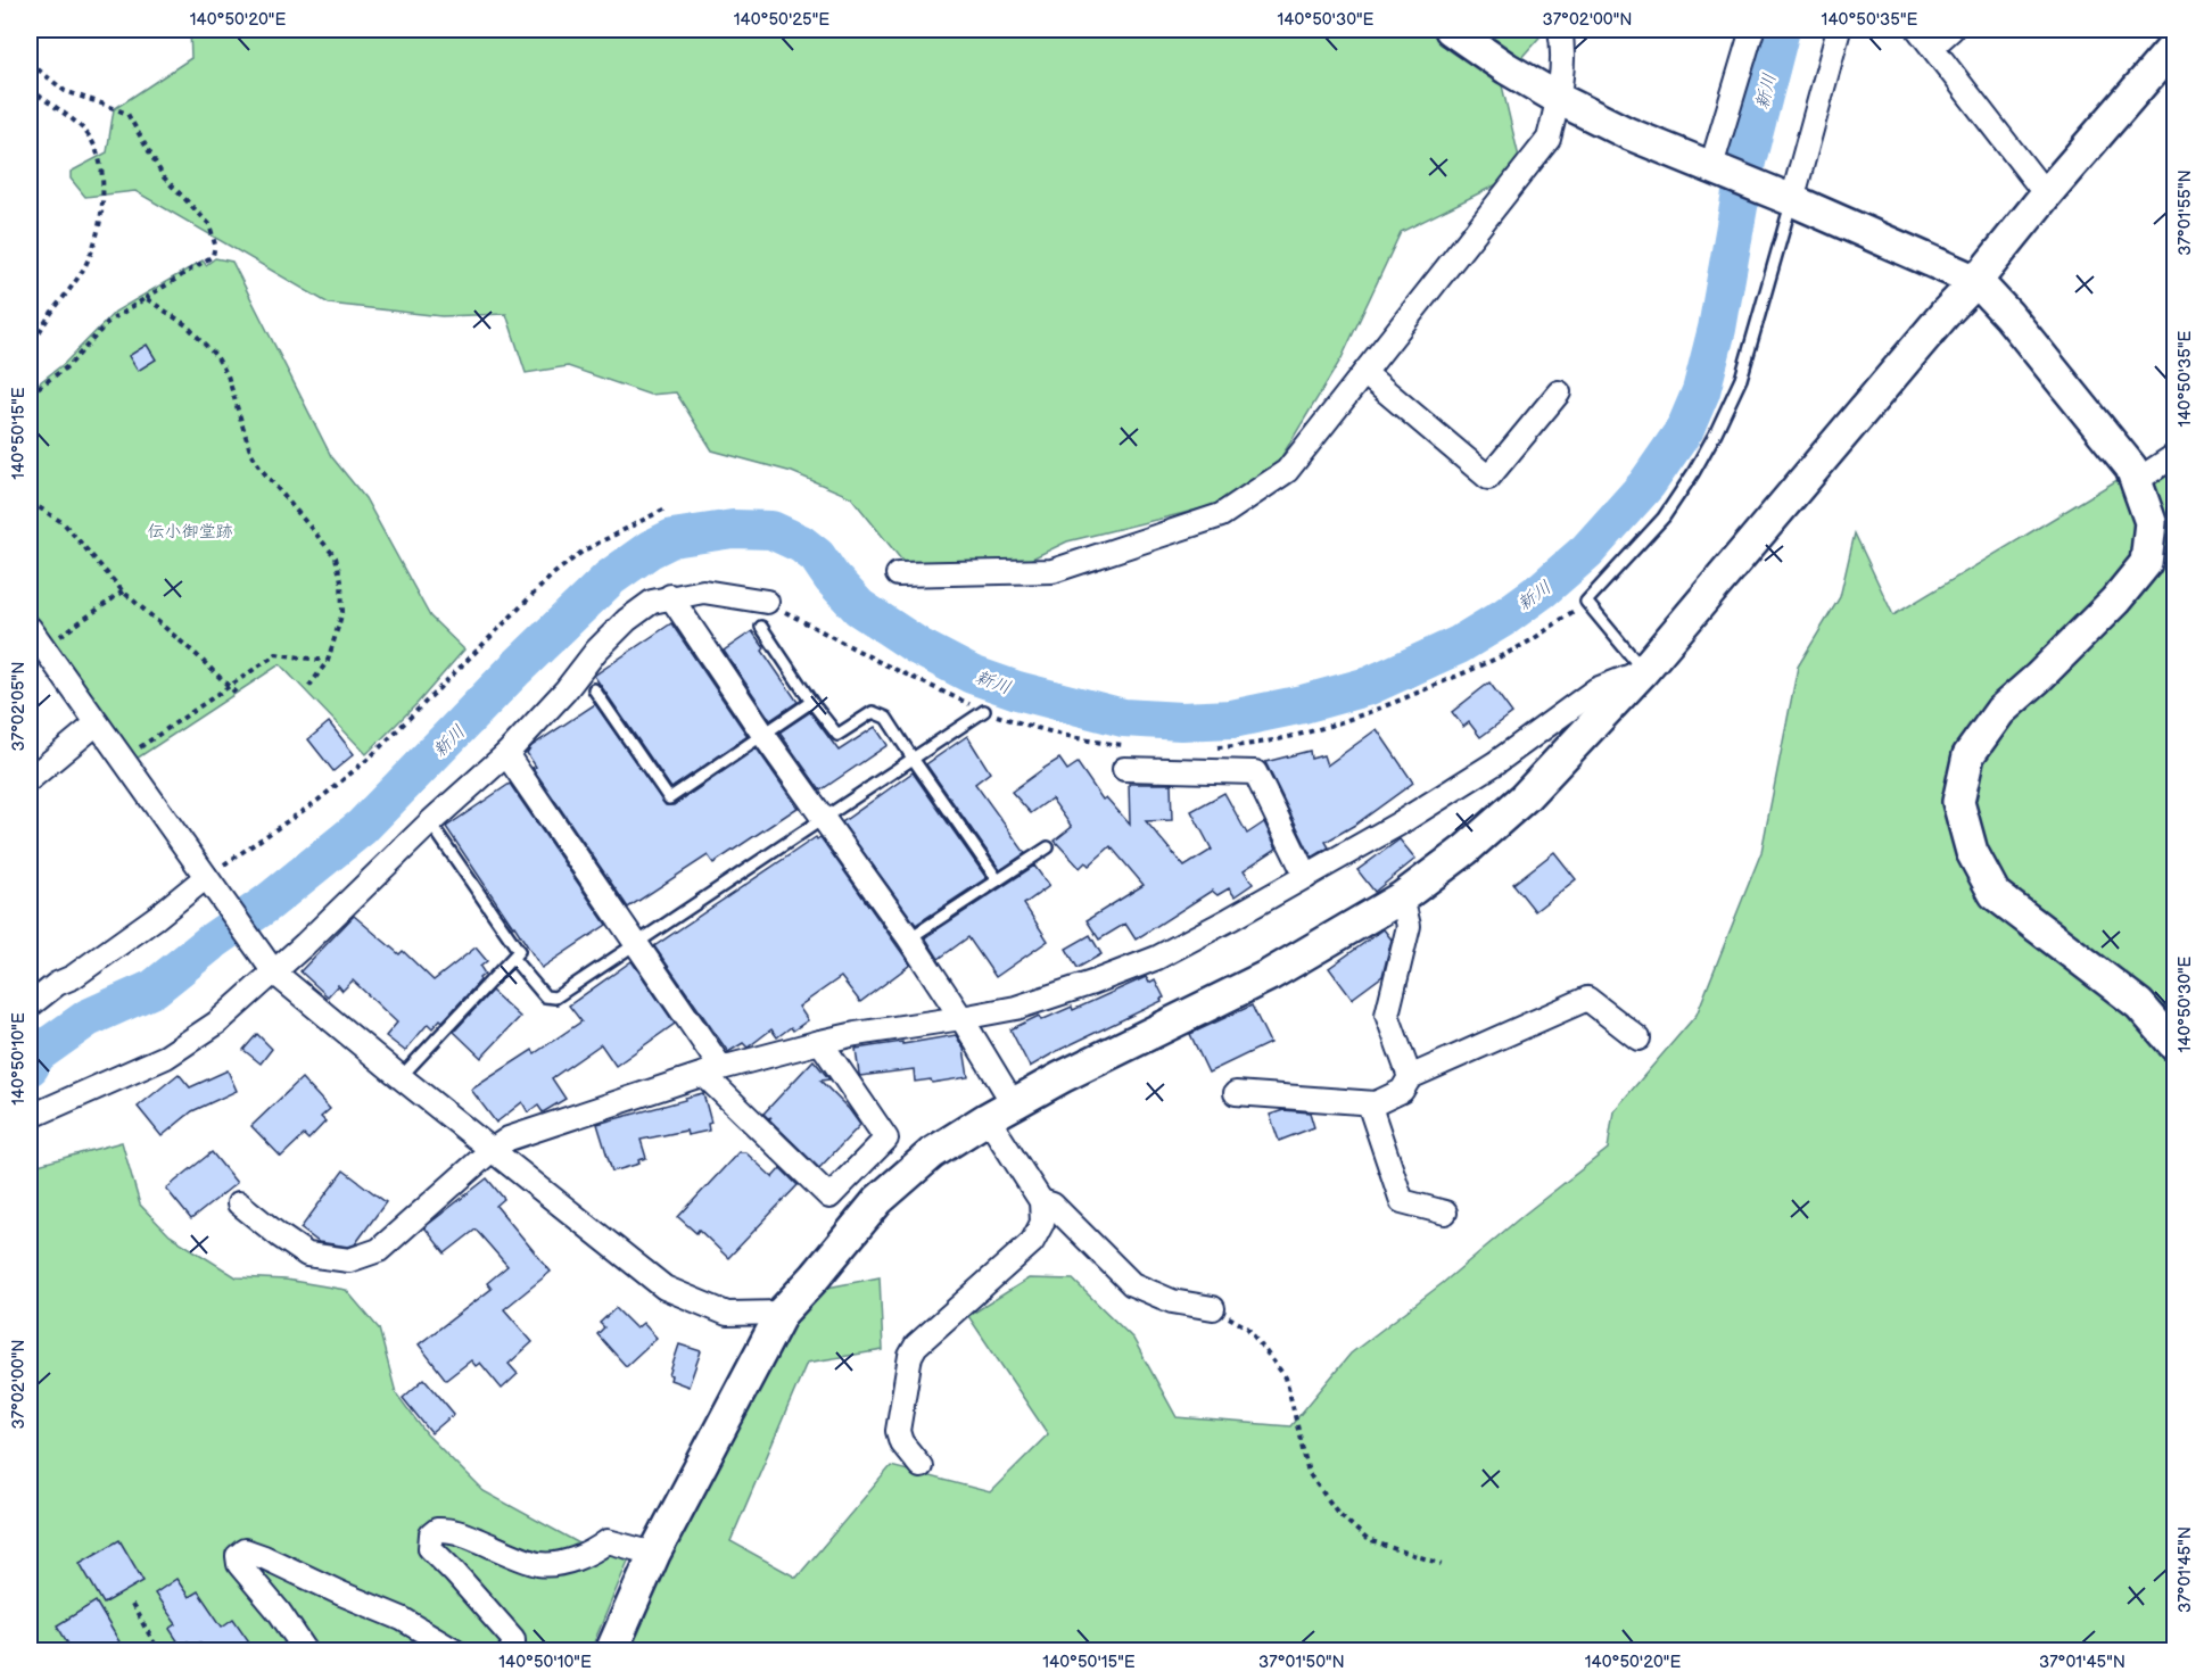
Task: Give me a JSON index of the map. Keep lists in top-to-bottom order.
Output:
{
  "water": ["新川"],
  "parks": ["伝小御堂跡"],
  "coordinates": [
    "140°50'20\"E",
    "140°50'25\"E",
    "140°50'30\"E",
    "37°02'00\"N",
    "140°50'35\"E",
    "37°01'55\"N",
    "140°50'15\"E",
    "37°02'05\"N",
    "140°50'10\"E",
    "37°01'45\"N",
    "37°01'50\"N"
  ]
}
